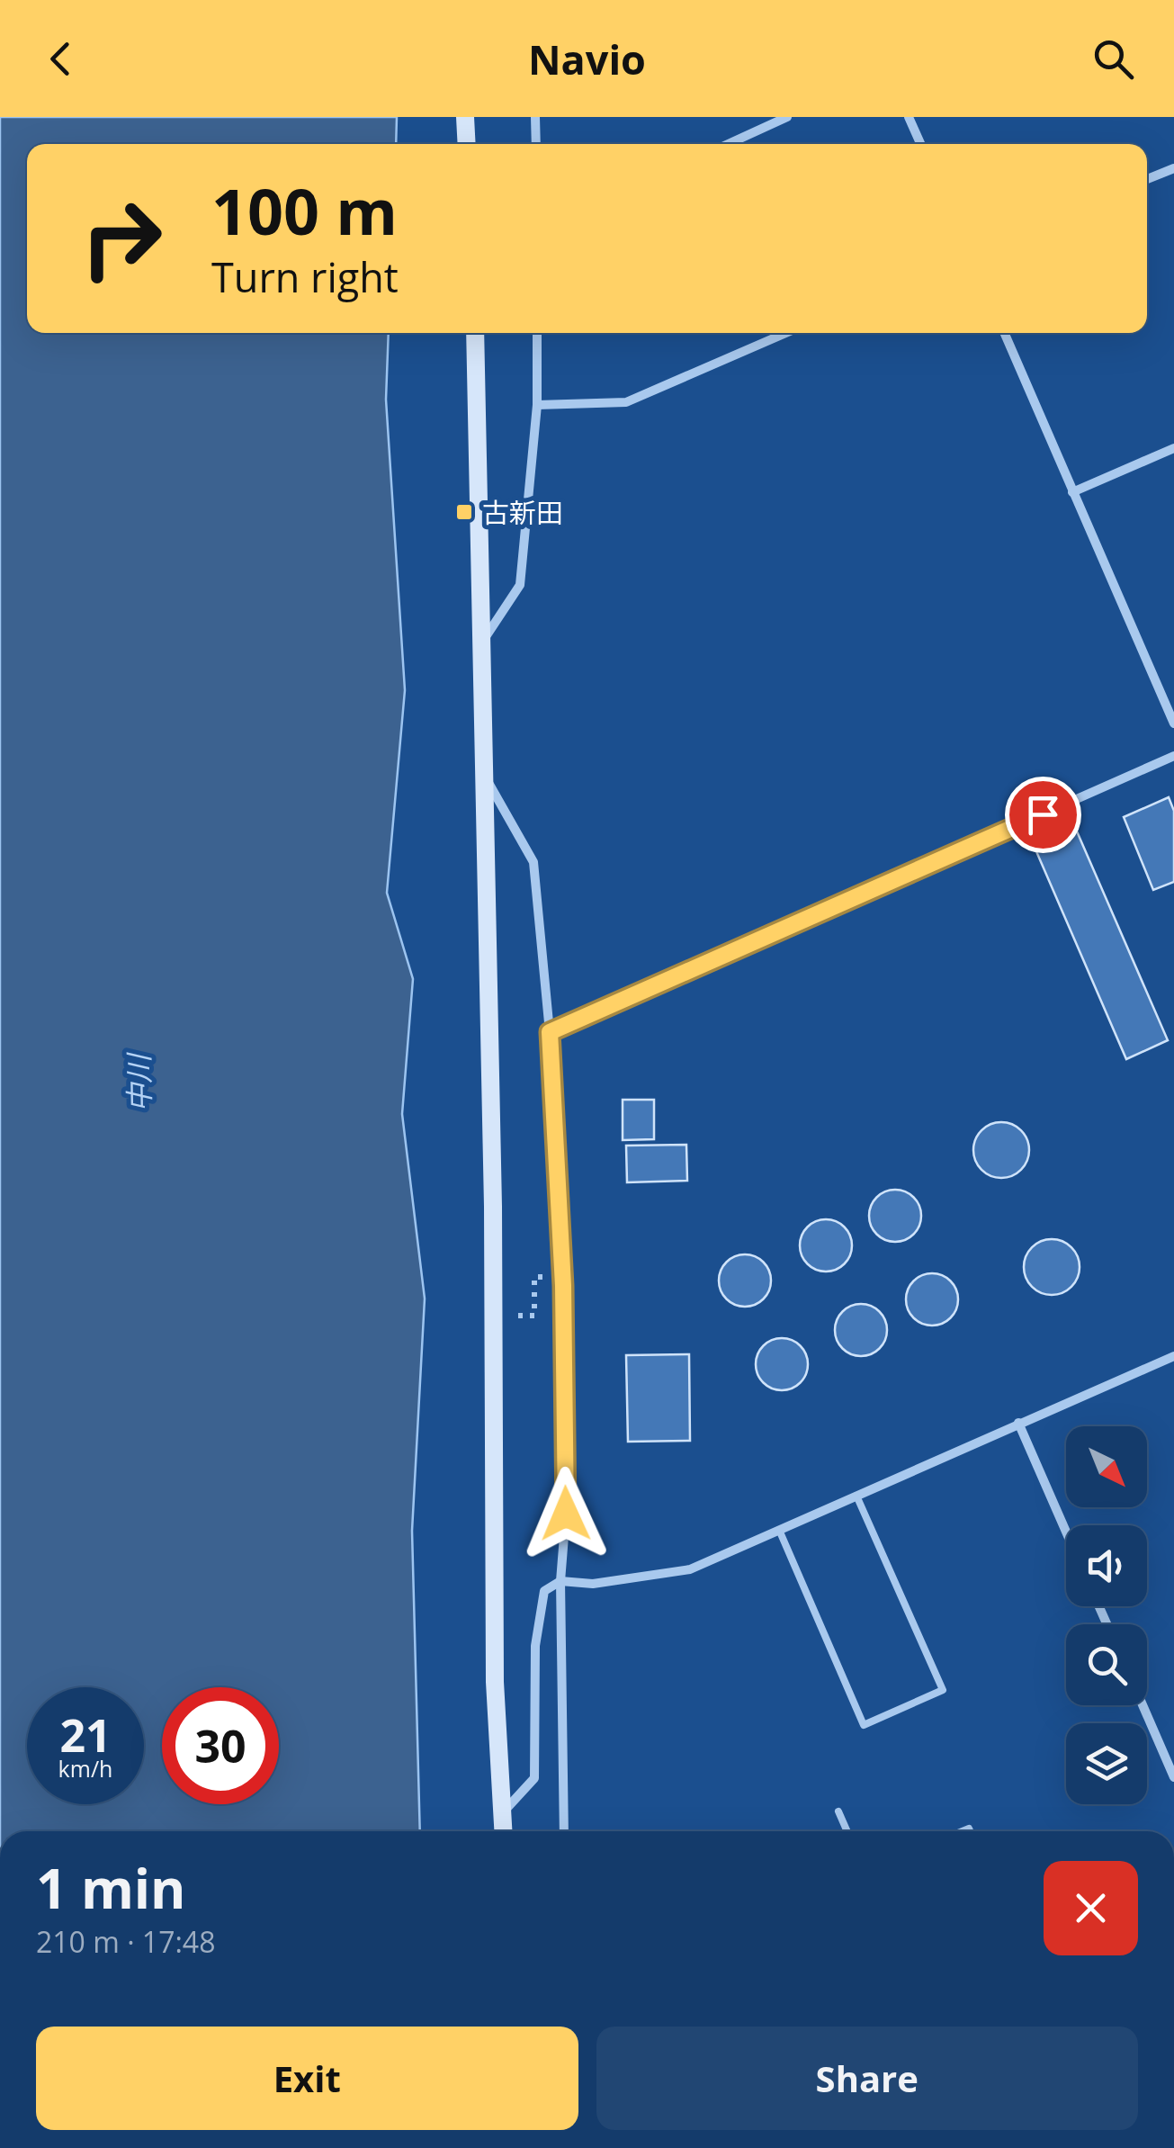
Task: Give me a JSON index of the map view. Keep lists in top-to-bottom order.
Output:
{
  "water": ["中川"],
  "places": {
    "transit": ["古新田"]
  },
  "north": "bottom right",
  "page": {
    "header": "Navio",
    "turn": ["100 m", "Turn right"],
    "speed": "21 km/h",
    "limit": "30",
    "heading": ["1 min", "210 m · 17:48"],
    "buttons": ["Exit", "Share"]
  }
}
